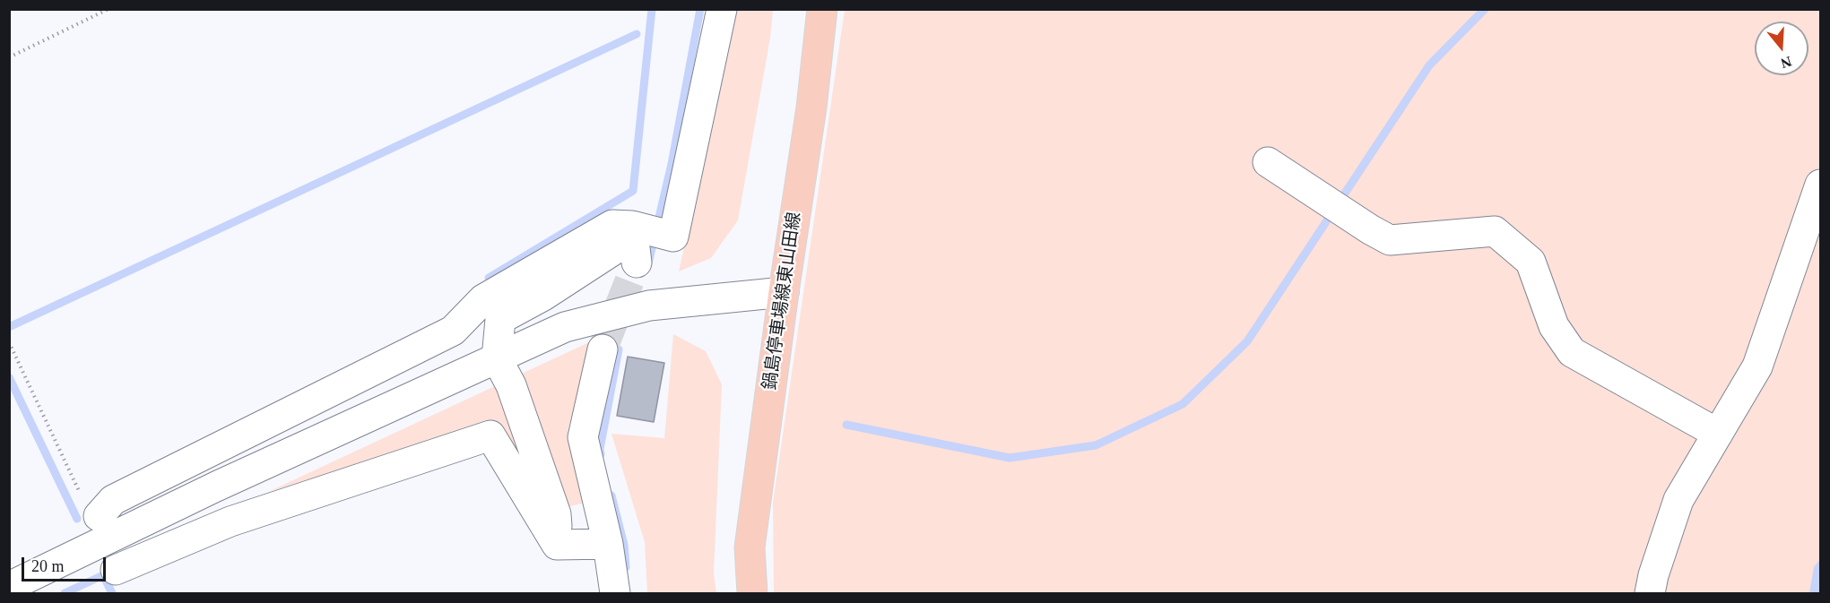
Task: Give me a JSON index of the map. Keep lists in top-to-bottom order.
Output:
{
  "streets": {
    "main road": ["鍋島停車場線東山田線"]
  },
  "scale_bar": "20 m",
  "north": "bottom"
}
